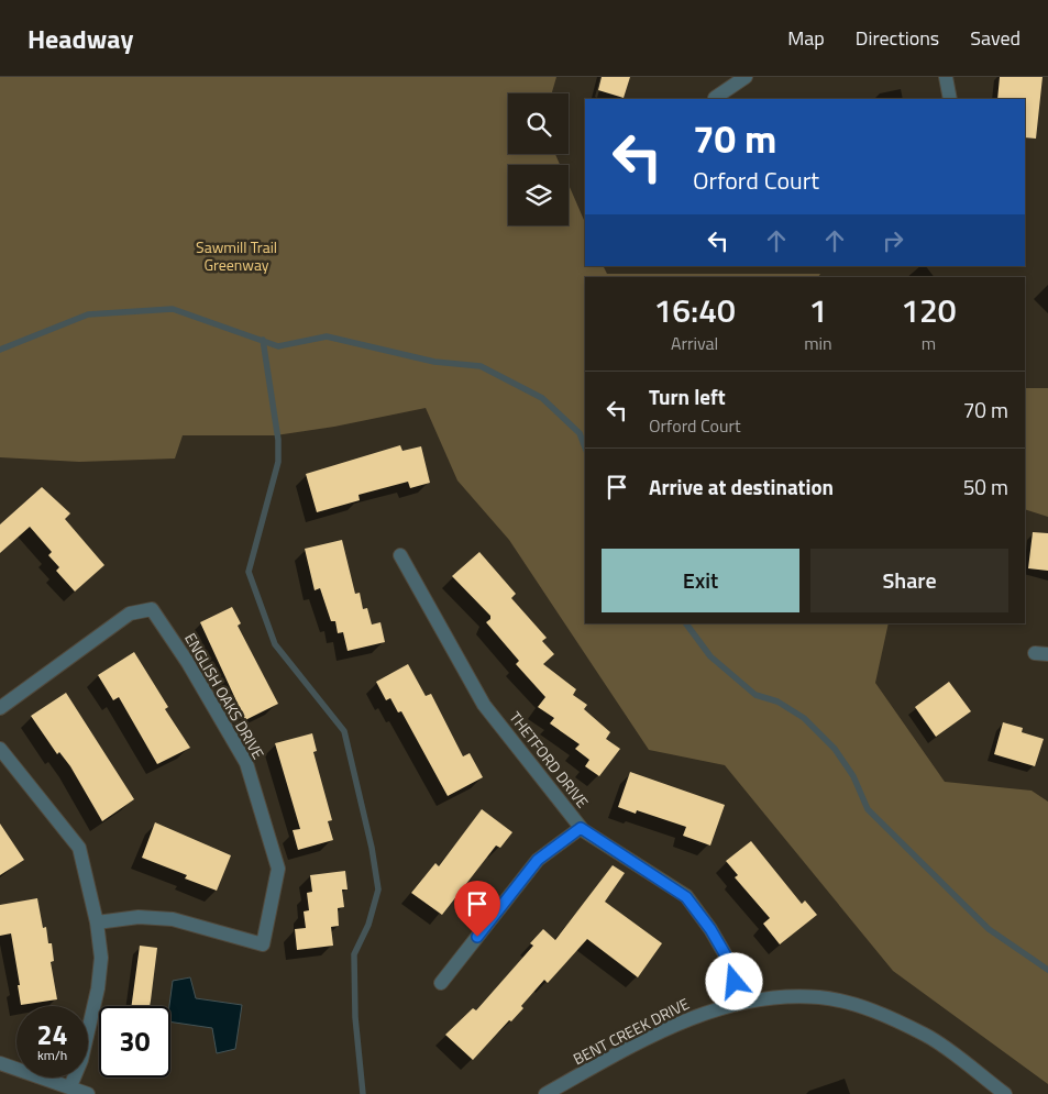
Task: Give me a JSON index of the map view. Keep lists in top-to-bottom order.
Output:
{
  "streets": {
    "street": ["ENGLISH OAKS DRIVE", "THETFORD DRIVE", "BENT CREEK DRIVE"]
  },
  "crossings": [
    ["THETFORD DRIVE", "BENT CREEK DRIVE"]
  ],
  "parks": ["Sawmill Trail Greenway"],
  "page": {
    "header": "Headway",
    "nav": ["Map", "Directions", "Saved"],
    "turn": ["70 m", "Orford Court"],
    "eta": [
      "16:40",
      "Arrival",
      "1",
      "min",
      "120",
      "m"
    ],
    "list": [
      {
        "name": "Turn left",
        "note": "Orford Court",
        "value": "70 m"
      },
      {
        "name": "Arrive at destination",
        "value": "50 m"
      }
    ],
    "buttons": ["Exit", "Share"],
    "speed": "24 km/h",
    "limit": "30"
  }
}
